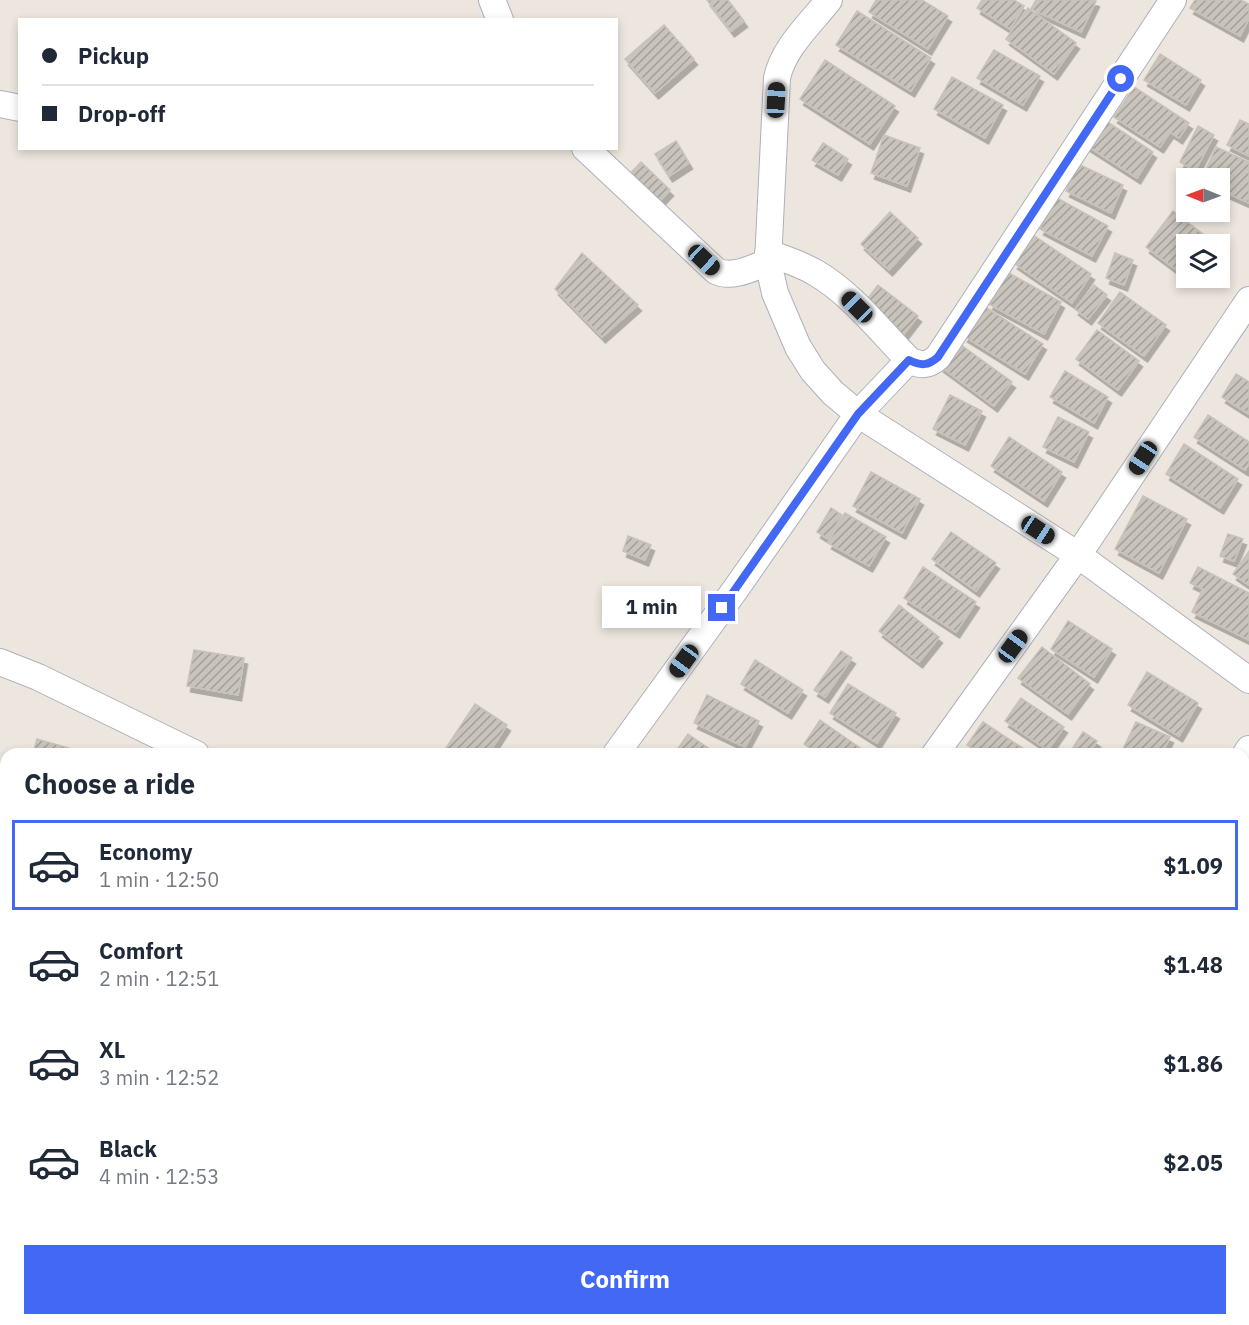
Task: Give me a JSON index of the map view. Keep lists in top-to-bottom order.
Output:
{
  "north": "left",
  "page": {
    "banner": ["Pickup", "Drop-off"],
    "bubble": "1 min",
    "heading": "Choose a ride",
    "list": [
      {
        "name": "Economy",
        "note": "1 min · 12:50",
        "value": "$1.09"
      },
      {
        "name": "Comfort",
        "note": "2 min · 12:51",
        "value": "$1.48"
      },
      {
        "name": "XL",
        "note": "3 min · 12:52",
        "value": "$1.86"
      },
      {
        "name": "Black",
        "note": "4 min · 12:53",
        "value": "$2.05"
      }
    ],
    "buttons": "Confirm"
  }
}
